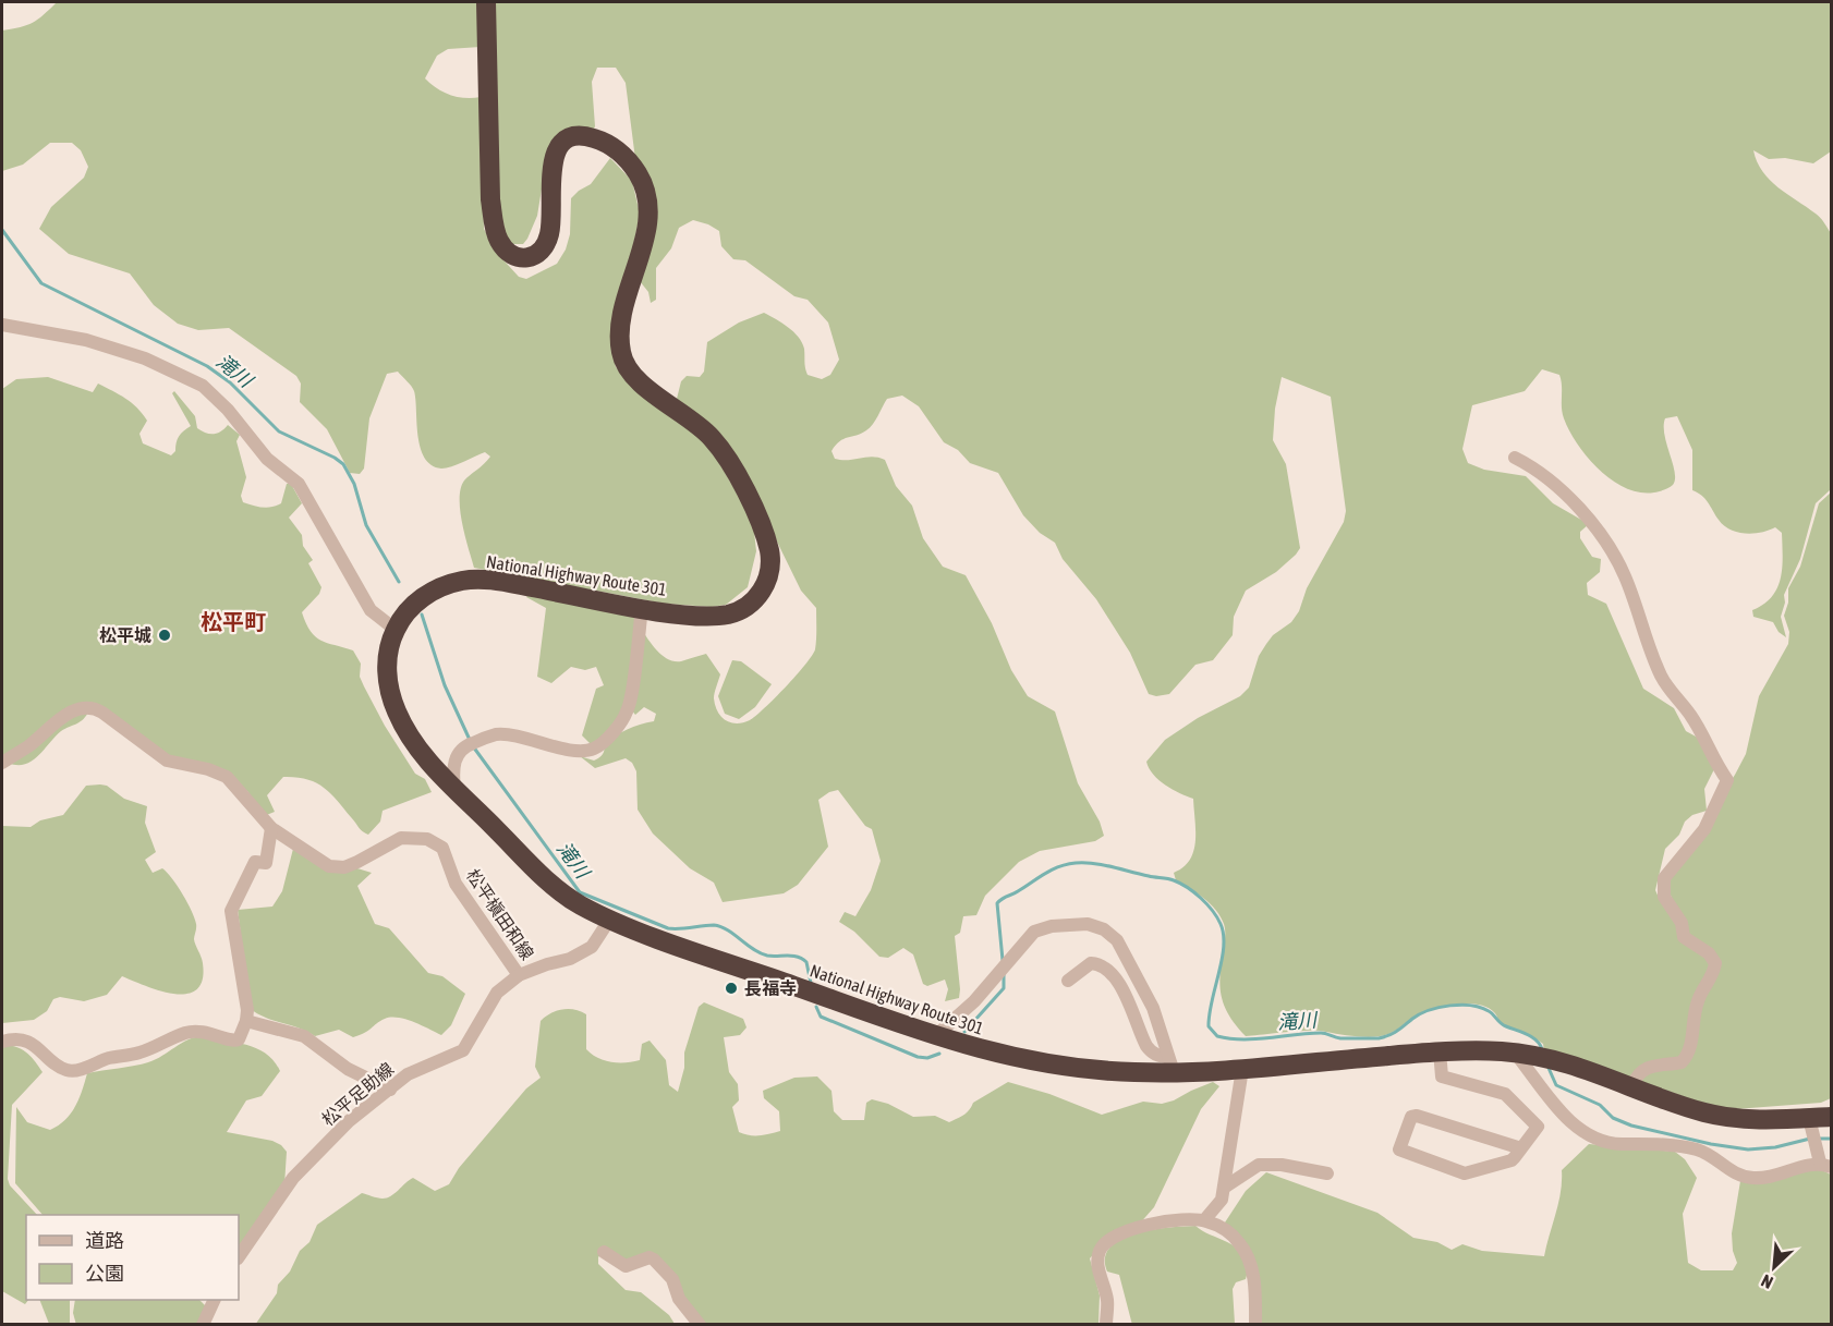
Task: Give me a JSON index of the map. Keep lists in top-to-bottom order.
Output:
{
  "streets": {
    "highway": ["National Highway Route 301"],
    "street": ["松平槇田和線", "松平足助線"]
  },
  "crossings": [
    ["National Highway Route 301", "松平足助線"],
    ["松平槇田和線", "松平足助線"]
  ],
  "districts": ["松平町"],
  "water": ["滝川"],
  "places": ["松平城", "長福寺"],
  "legend": ["道路", "公園"],
  "north": "bottom left"
}
